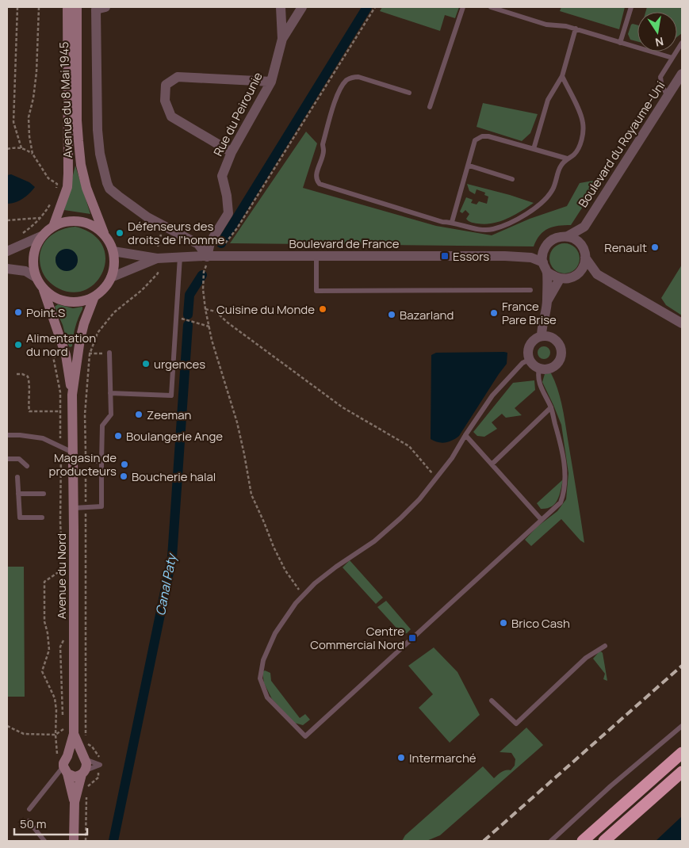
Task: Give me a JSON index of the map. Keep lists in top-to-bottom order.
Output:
{
  "streets": {
    "main road": ["Avenue du 8 Mai 1945", "Avenue du Nord"],
    "street": ["Rue du Peirounie", "Boulevard du Royaume-Uni", "Boulevard de France"]
  },
  "crossings": [
    ["Avenue du 8 Mai 1945", "Boulevard de France"],
    ["Avenue du 8 Mai 1945", "Avenue du Nord"],
    ["Rue du Peirounie", "Boulevard de France"],
    ["Boulevard du Royaume-Uni", "Boulevard de France"],
    ["Boulevard de France", "Avenue du Nord"]
  ],
  "water": ["Canal Paty"],
  "places": {
    "other": [
      "Défenseurs des droits de l'homme",
      "Renault",
      "Cuisine du Monde",
      "Point.S",
      "France Pare Brise",
      "Bazarland",
      "Alimentation du nord",
      "urgences",
      "Zeeman",
      "Boulangerie Ange",
      "Magasin de producteurs",
      "Boucherie halal",
      "Brico Cash",
      "Intermarché"
    ],
    "transit": ["Essors", "Centre Commercial Nord"]
  },
  "scale_bar": "50 m",
  "north": "bottom"
}
